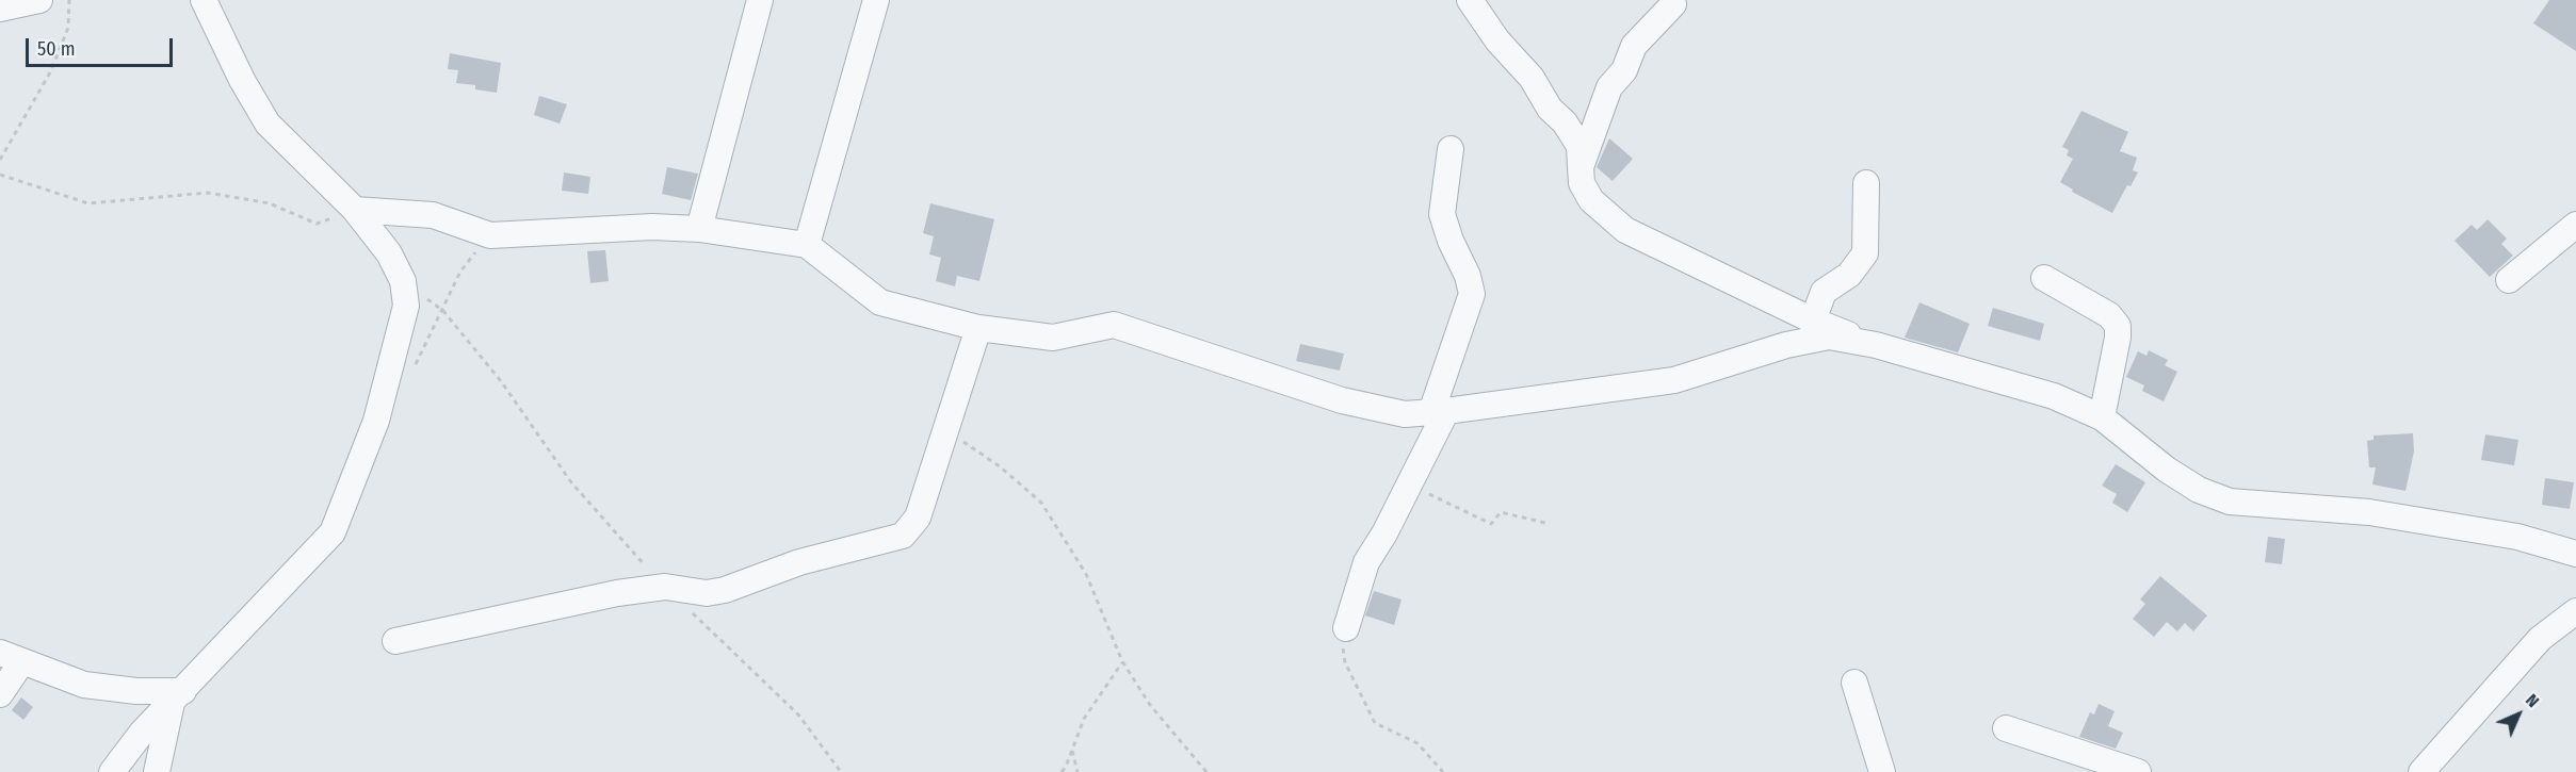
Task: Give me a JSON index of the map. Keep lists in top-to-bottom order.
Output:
{
  "scale_bar": "50 m",
  "north": "top right"
}
